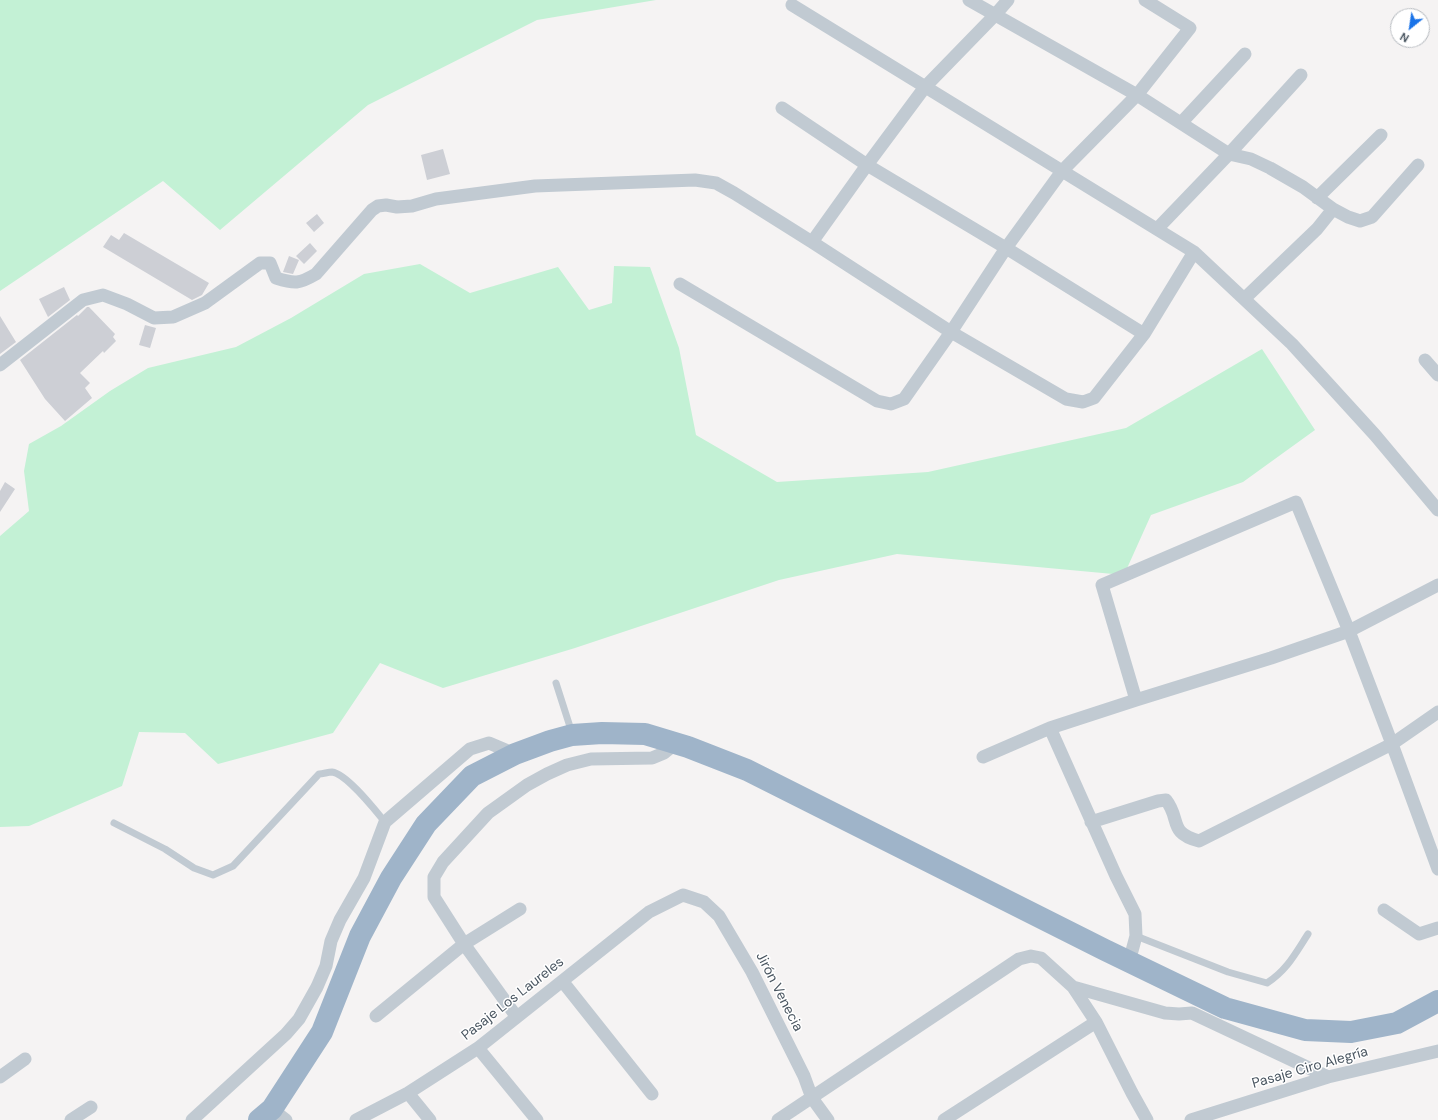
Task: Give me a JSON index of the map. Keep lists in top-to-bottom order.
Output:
{
  "streets": {
    "street": ["Jirón Venecia", "Pasaje Los Laureles", "Pasaje Ciro Alegría"]
  },
  "crossings": [
    ["Jirón Venecia", "Pasaje Los Laureles"]
  ],
  "north": "bottom left"
}
